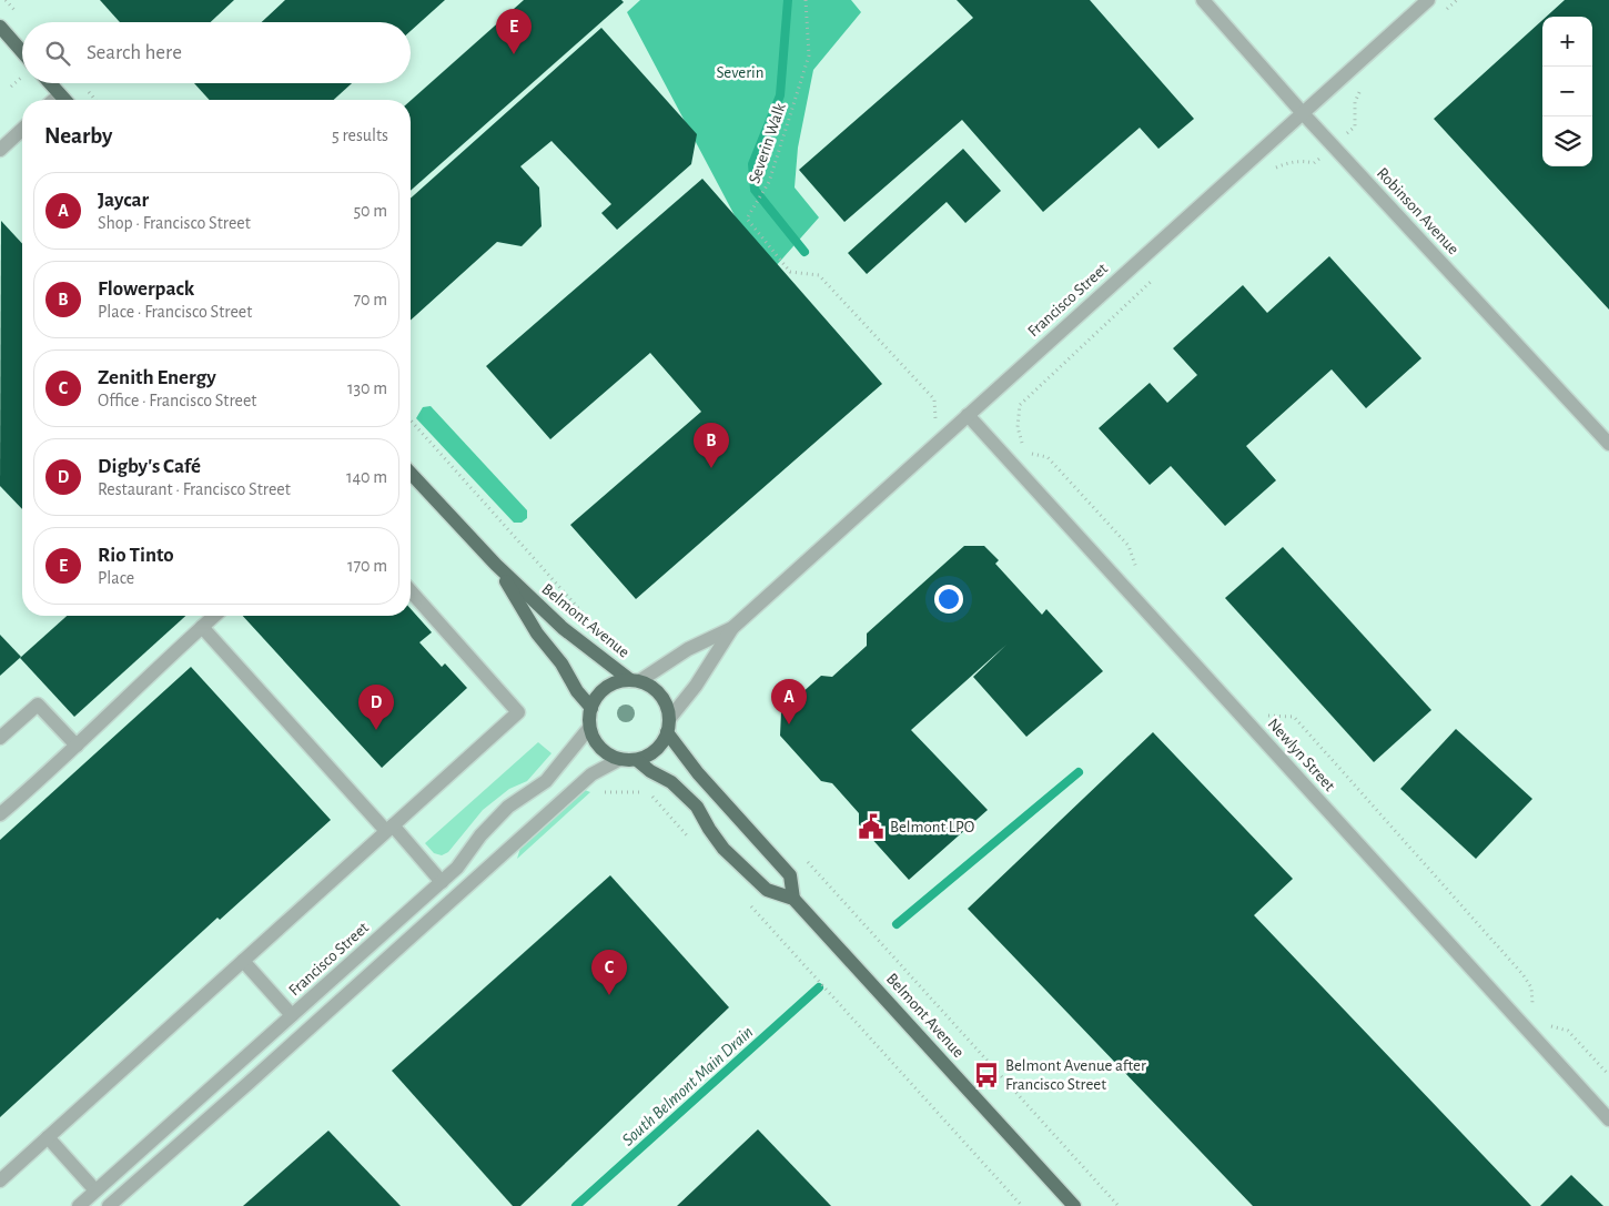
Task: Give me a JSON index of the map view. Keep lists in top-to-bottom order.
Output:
{
  "streets": {
    "main road": ["Belmont Avenue"],
    "street": ["Robinson Avenue", "Francisco Street", "Newlyn Street"],
    "path": ["Severin Walk"]
  },
  "crossings": [
    ["Severin Walk", "Francisco Street"],
    ["Robinson Avenue", "Francisco Street"],
    ["Francisco Street", "Belmont Avenue"],
    ["Francisco Street", "Newlyn Street"]
  ],
  "water": ["South Belmont Main Drain"],
  "parks": ["Severin"],
  "places": {
    "public building": ["Belmont LPO"],
    "bus stop": ["Belmont Avenue after Francisco Street"]
  },
  "page": {
    "pins": [
      "E",
      "B",
      "A",
      "D",
      "C"
    ],
    "map_buttons": ["+", "−"],
    "search": "Search here",
    "heading": ["Nearby", "5 results"],
    "list": [
      {
        "mark": "A",
        "name": "Jaycar",
        "note": "Shop · Francisco Street",
        "value": "50 m"
      },
      {
        "mark": "B",
        "name": "Flowerpack",
        "note": "Place · Francisco Street",
        "value": "70 m"
      },
      {
        "mark": "C",
        "name": "Zenith Energy",
        "note": "Office · Francisco Street",
        "value": "130 m"
      },
      {
        "mark": "D",
        "name": "Digby's Café",
        "note": "Restaurant · Francisco Street",
        "value": "140 m"
      },
      {
        "mark": "E",
        "name": "Rio Tinto",
        "note": "Place",
        "value": "170 m"
      }
    ]
  }
}
